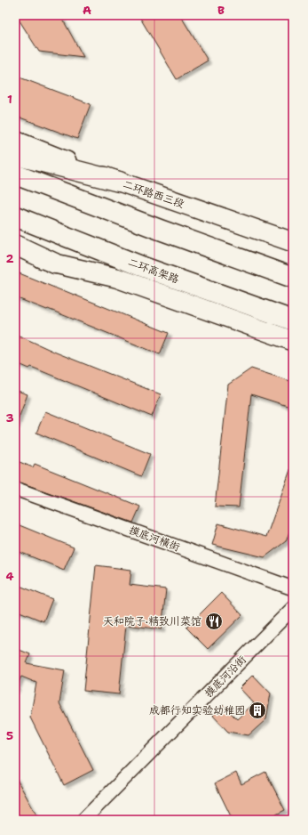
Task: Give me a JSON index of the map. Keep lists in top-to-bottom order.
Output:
{
  "streets": {
    "highway": ["二环高架路"],
    "main road": ["二环路西三段"],
    "street": ["摸底河横街", "摸底河沿街"]
  },
  "places": {
    "restaurant": ["天和院子·精致川菜馆"],
    "building": ["成都行知实验幼稚园"]
  },
  "grid": {
    "columns": ["A", "B"],
    "rows": [
      "1",
      "2",
      "3",
      "4",
      "5"
    ]
  }
}
